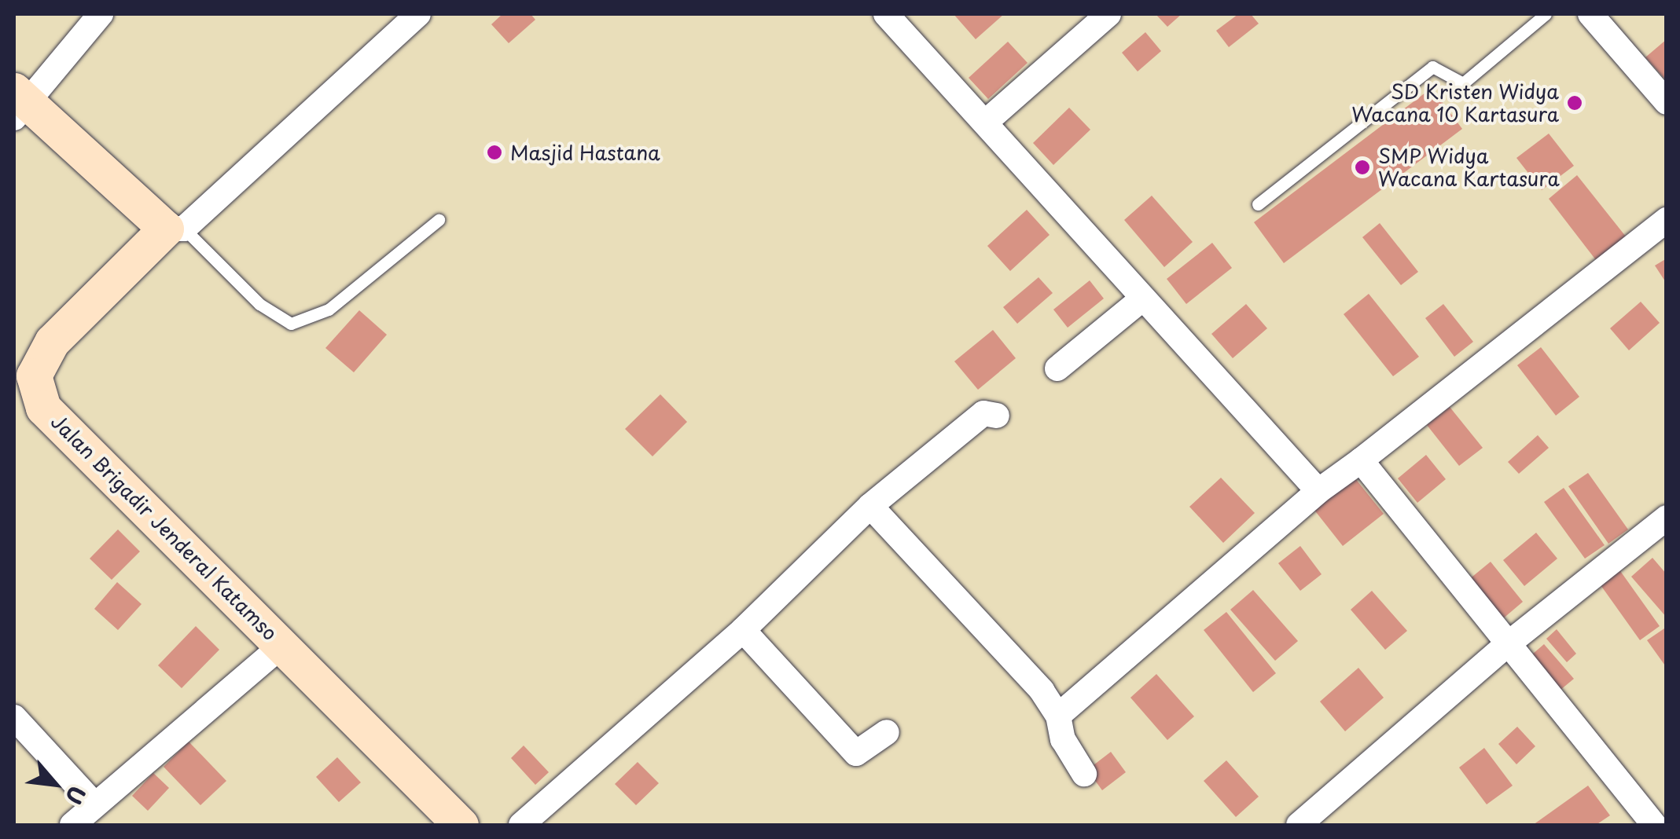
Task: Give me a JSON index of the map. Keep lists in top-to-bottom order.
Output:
{
  "streets": {
    "main road": ["Jalan Brigadir Jenderal Katamso"]
  },
  "places": ["SD Kristen Widya Wacana 10 Kartasura", "Masjid Hastana", "SMP Widya Wacana Kartasura"],
  "north": "bottom right"
}
